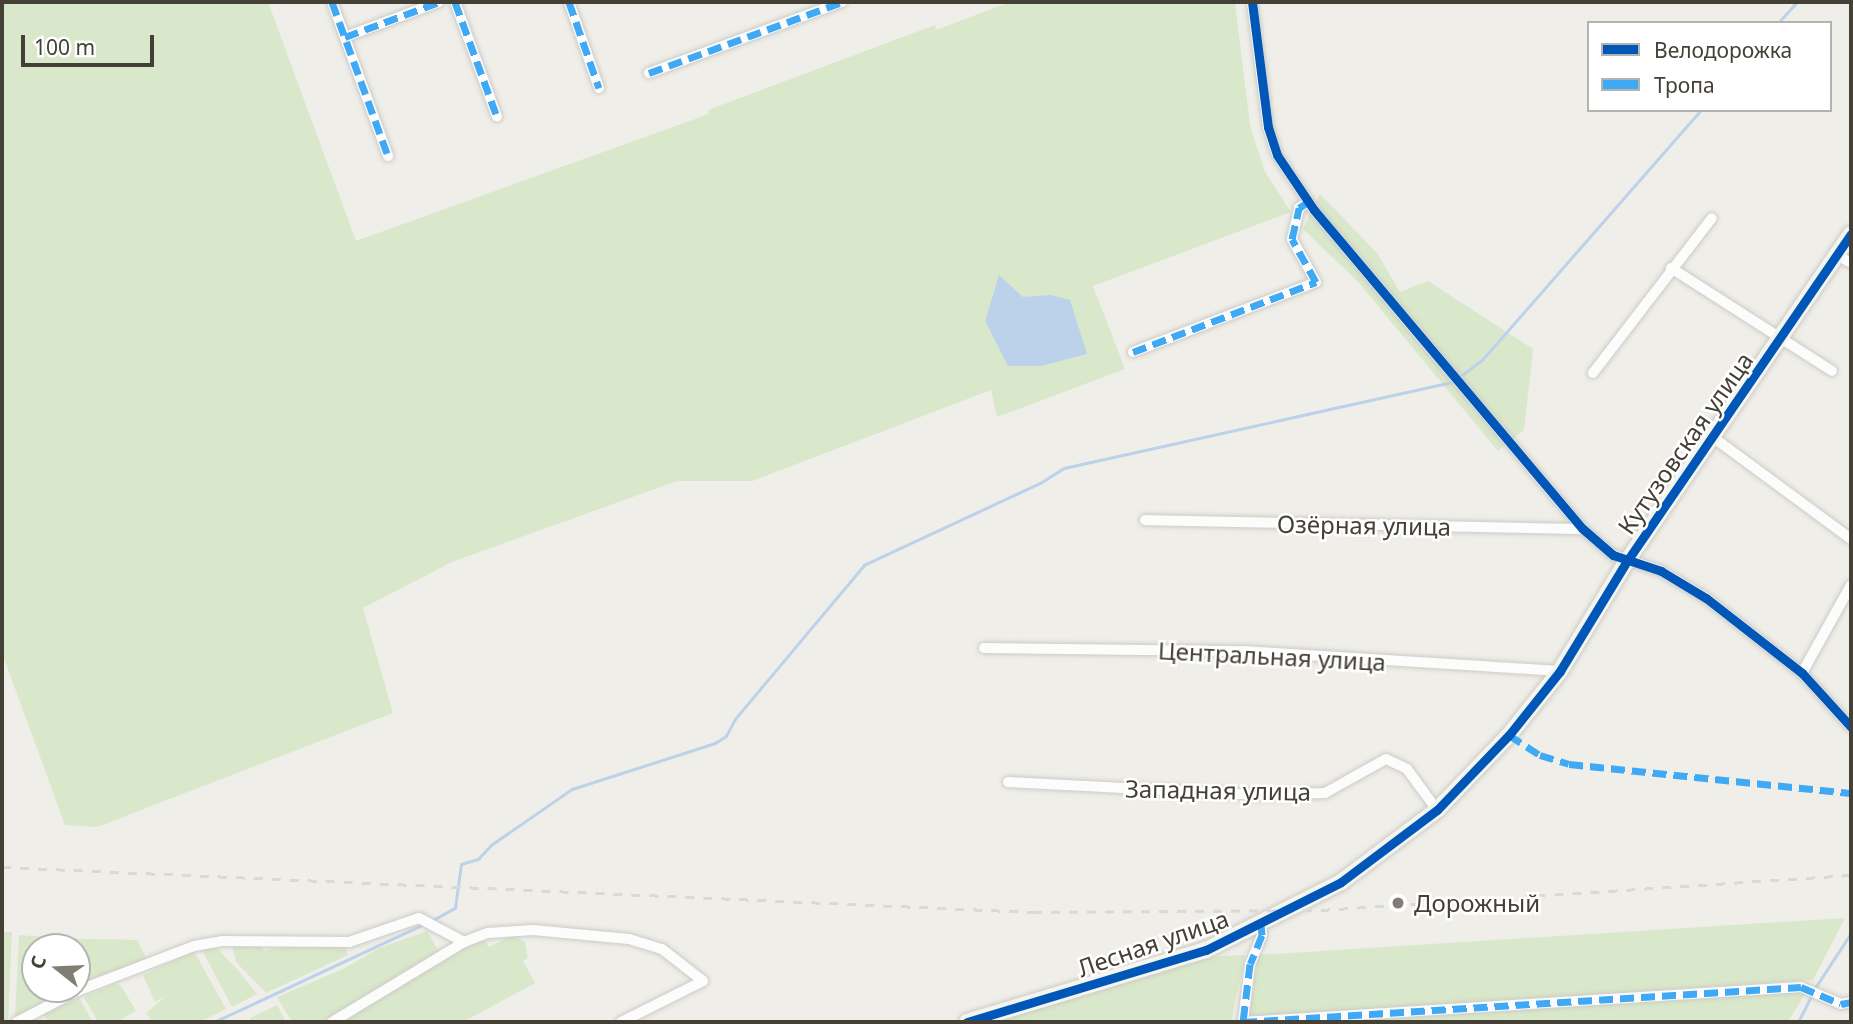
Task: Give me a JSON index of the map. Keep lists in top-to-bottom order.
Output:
{
  "streets": {
    "street": [
      "Кутузовская улица",
      "Озёрная улица",
      "Центральная улица",
      "Западная улица",
      "Лесная улица"
    ]
  },
  "crossings": [
    ["Кутузовская улица", "Центральная улица"],
    ["Кутузовская улица", "Западная улица"],
    ["Кутузовская улица", "Лесная улица"]
  ],
  "places": ["Дорожный"],
  "legend": ["Велодорожка", "Тропа"],
  "scale_bar": "100 m",
  "north": "left"
}
